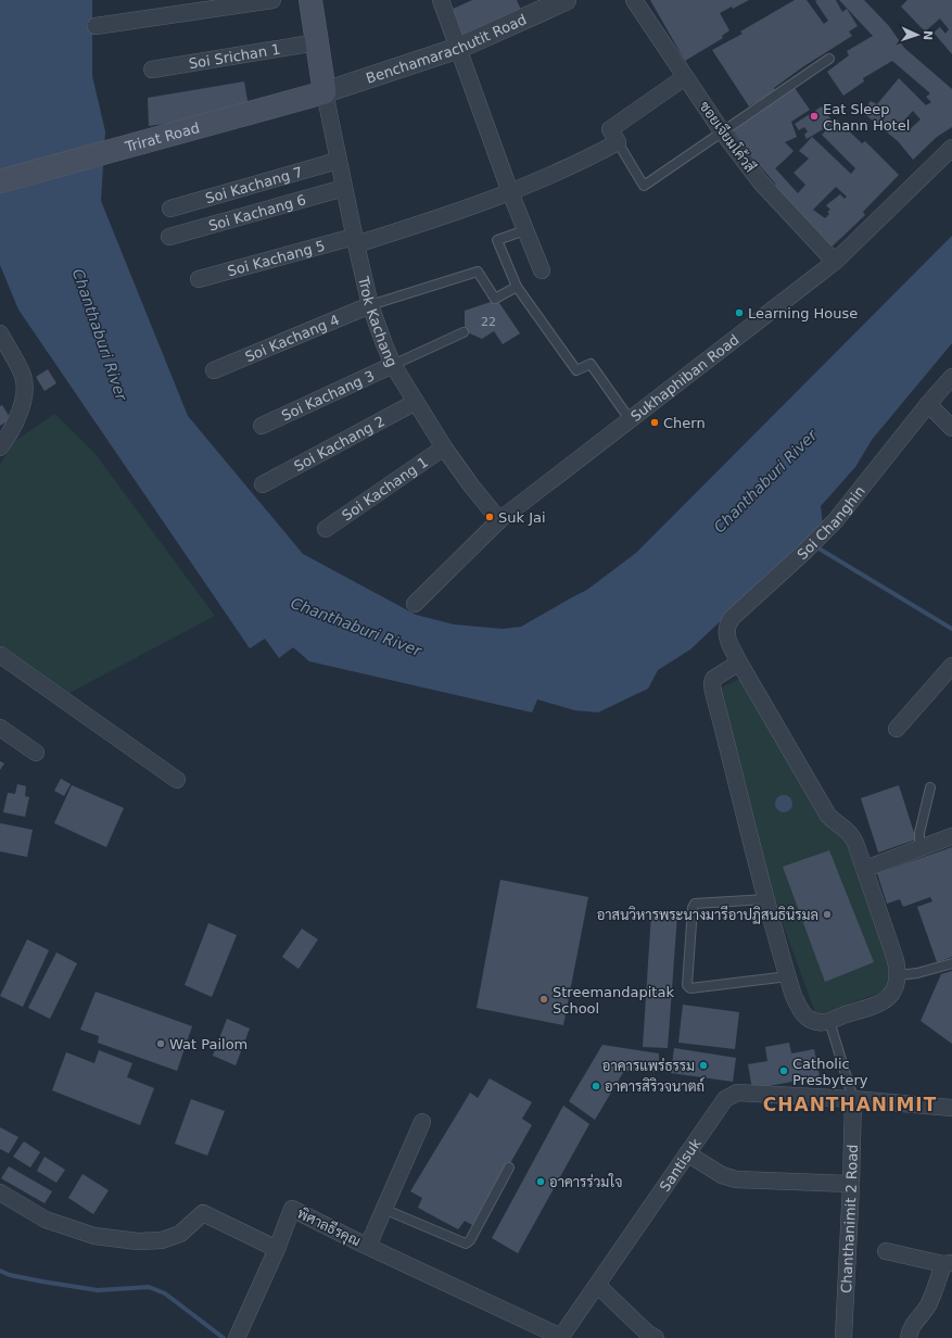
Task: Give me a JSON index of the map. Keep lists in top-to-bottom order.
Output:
{
  "streets": {
    "main road": ["Trirat Road"],
    "street": [
      "Benchamarachutit Road",
      "Soi Srichan 1",
      "ซอยเจียมโค้วสี",
      "Soi Kachang 7",
      "Soi Kachang 6",
      "Soi Kachang 5",
      "Trok Kachang",
      "Soi Kachang 4",
      "Sukhaphiban Road",
      "Soi Kachang 3",
      "Soi Kachang 2",
      "Soi Kachang 1",
      "Soi Changhin",
      "Santisuk",
      "Chanthanimit 2 Road",
      "พิศาลธีรคุณ"
    ]
  },
  "crossings": [
    ["Benchamarachutit Road", "Trirat Road"],
    ["Benchamarachutit Road", "Trok Kachang"],
    ["Trirat Road", "Trok Kachang"],
    ["ซอยเจียมโค้วสี", "Sukhaphiban Road"],
    ["Soi Kachang 7", "Trok Kachang"],
    ["Soi Kachang 6", "Trok Kachang"],
    ["Soi Kachang 5", "Trok Kachang"],
    ["Trok Kachang", "Soi Kachang 4"],
    ["Trok Kachang", "Sukhaphiban Road"],
    ["Trok Kachang", "Soi Kachang 3"],
    ["Trok Kachang", "Soi Kachang 2"],
    ["Trok Kachang", "Soi Kachang 1"],
    ["Santisuk", "Chanthanimit 2 Road"],
    ["Santisuk", "พิศาลธีรคุณ"]
  ],
  "districts": ["CHANTHANIMIT"],
  "water": ["Chanthaburi River"],
  "places": [
    "Eat Sleep Chann Hotel",
    "Learning House",
    "Chern",
    "Suk Jai",
    "อาสนวิหารพระนางมารีอาปฏิสนธินิรมล",
    "Streemandapitak School",
    "Wat Pailom",
    "อาคารแพร่ธรรม",
    "Catholic Presbytery",
    "อาคารสิริวจนาตถ์",
    "อาคารร่วมใจ"
  ],
  "house_numbers": ["22"],
  "north": "right"
}
